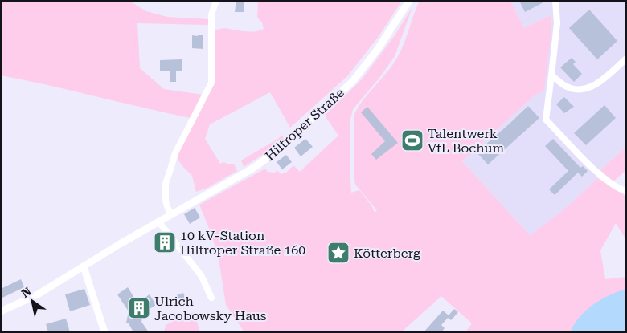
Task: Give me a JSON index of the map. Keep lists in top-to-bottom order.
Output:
{
  "streets": {
    "street": ["Hiltroper Straße"]
  },
  "places": {
    "sports": ["Talentwerk VfL Bochum"],
    "building": ["10 kV-Station Hiltroper Straße 160", "Ulrich Jacobowsky Haus"],
    "place": ["Kötterberg"]
  },
  "north": "top left"
}
